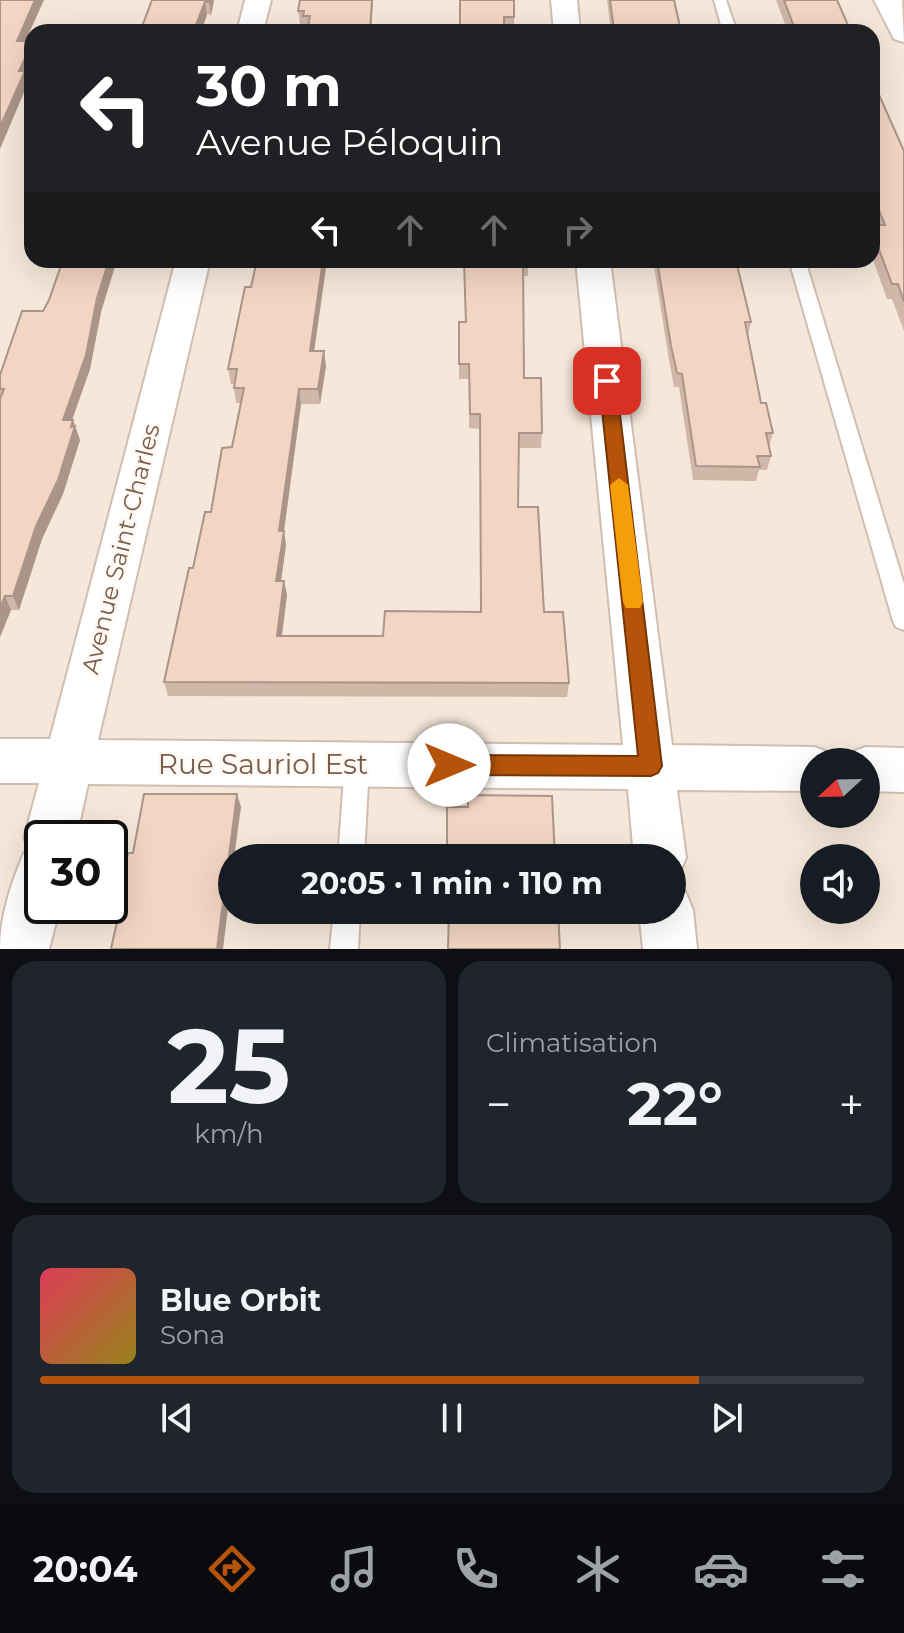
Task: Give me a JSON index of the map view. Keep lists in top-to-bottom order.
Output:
{
  "streets": {
    "street": ["Avenue Saint-Charles", "Rue Sauriol Est"]
  },
  "crossings": [
    ["Avenue Saint-Charles", "Rue Sauriol Est"]
  ],
  "north": "left",
  "page": {
    "turn": ["30 m", "Avenue Péloquin"],
    "limit": "30",
    "trip": "20:05 · 1 min · 110 m",
    "tile": [
      ["25", "km/h"],
      "Climatisation"
    ],
    "heat": ["−", "22°", "+"],
    "song": ["Blue Orbit", "Sona"],
    "tabs": "20:04"
  }
}
